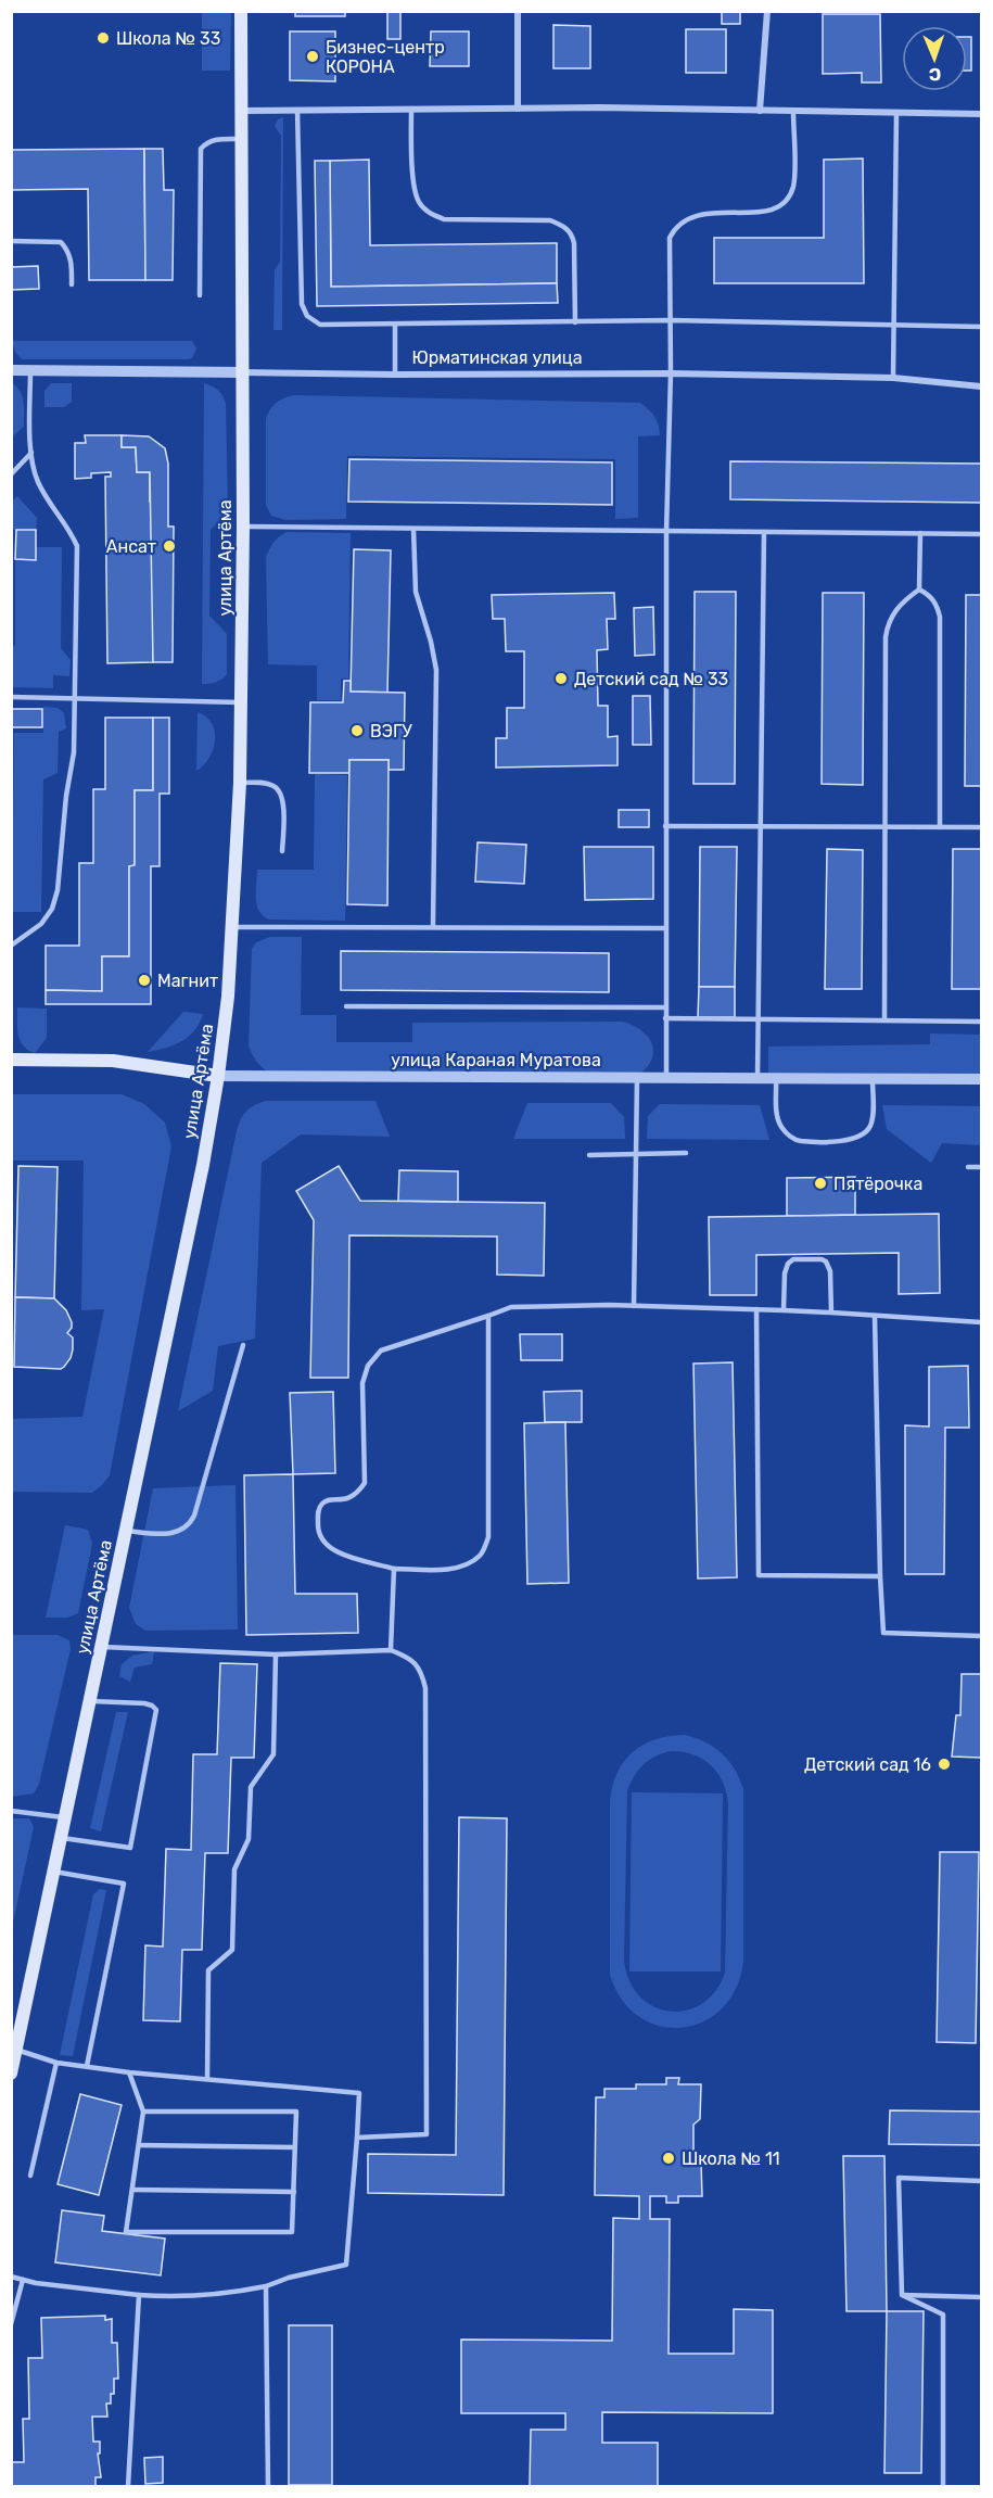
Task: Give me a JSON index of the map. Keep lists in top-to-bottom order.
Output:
{
  "streets": {
    "main road": ["улица Артёма", "улица Караная Муратова"],
    "street": ["Юрматинская улица"]
  },
  "crossings": [
    ["Юрматинская улица", "улица Артёма"],
    ["улица Артёма", "улица Караная Муратова"]
  ],
  "places": [
    "Школа № 33",
    "Бизнес-центр КОРОНА",
    "Ансат",
    "Детский сад № 33",
    "ВЭГУ",
    "Магнит",
    "Пятёрочка",
    "Детский сад 16",
    "Школа № 11"
  ],
  "north": "bottom"
}
